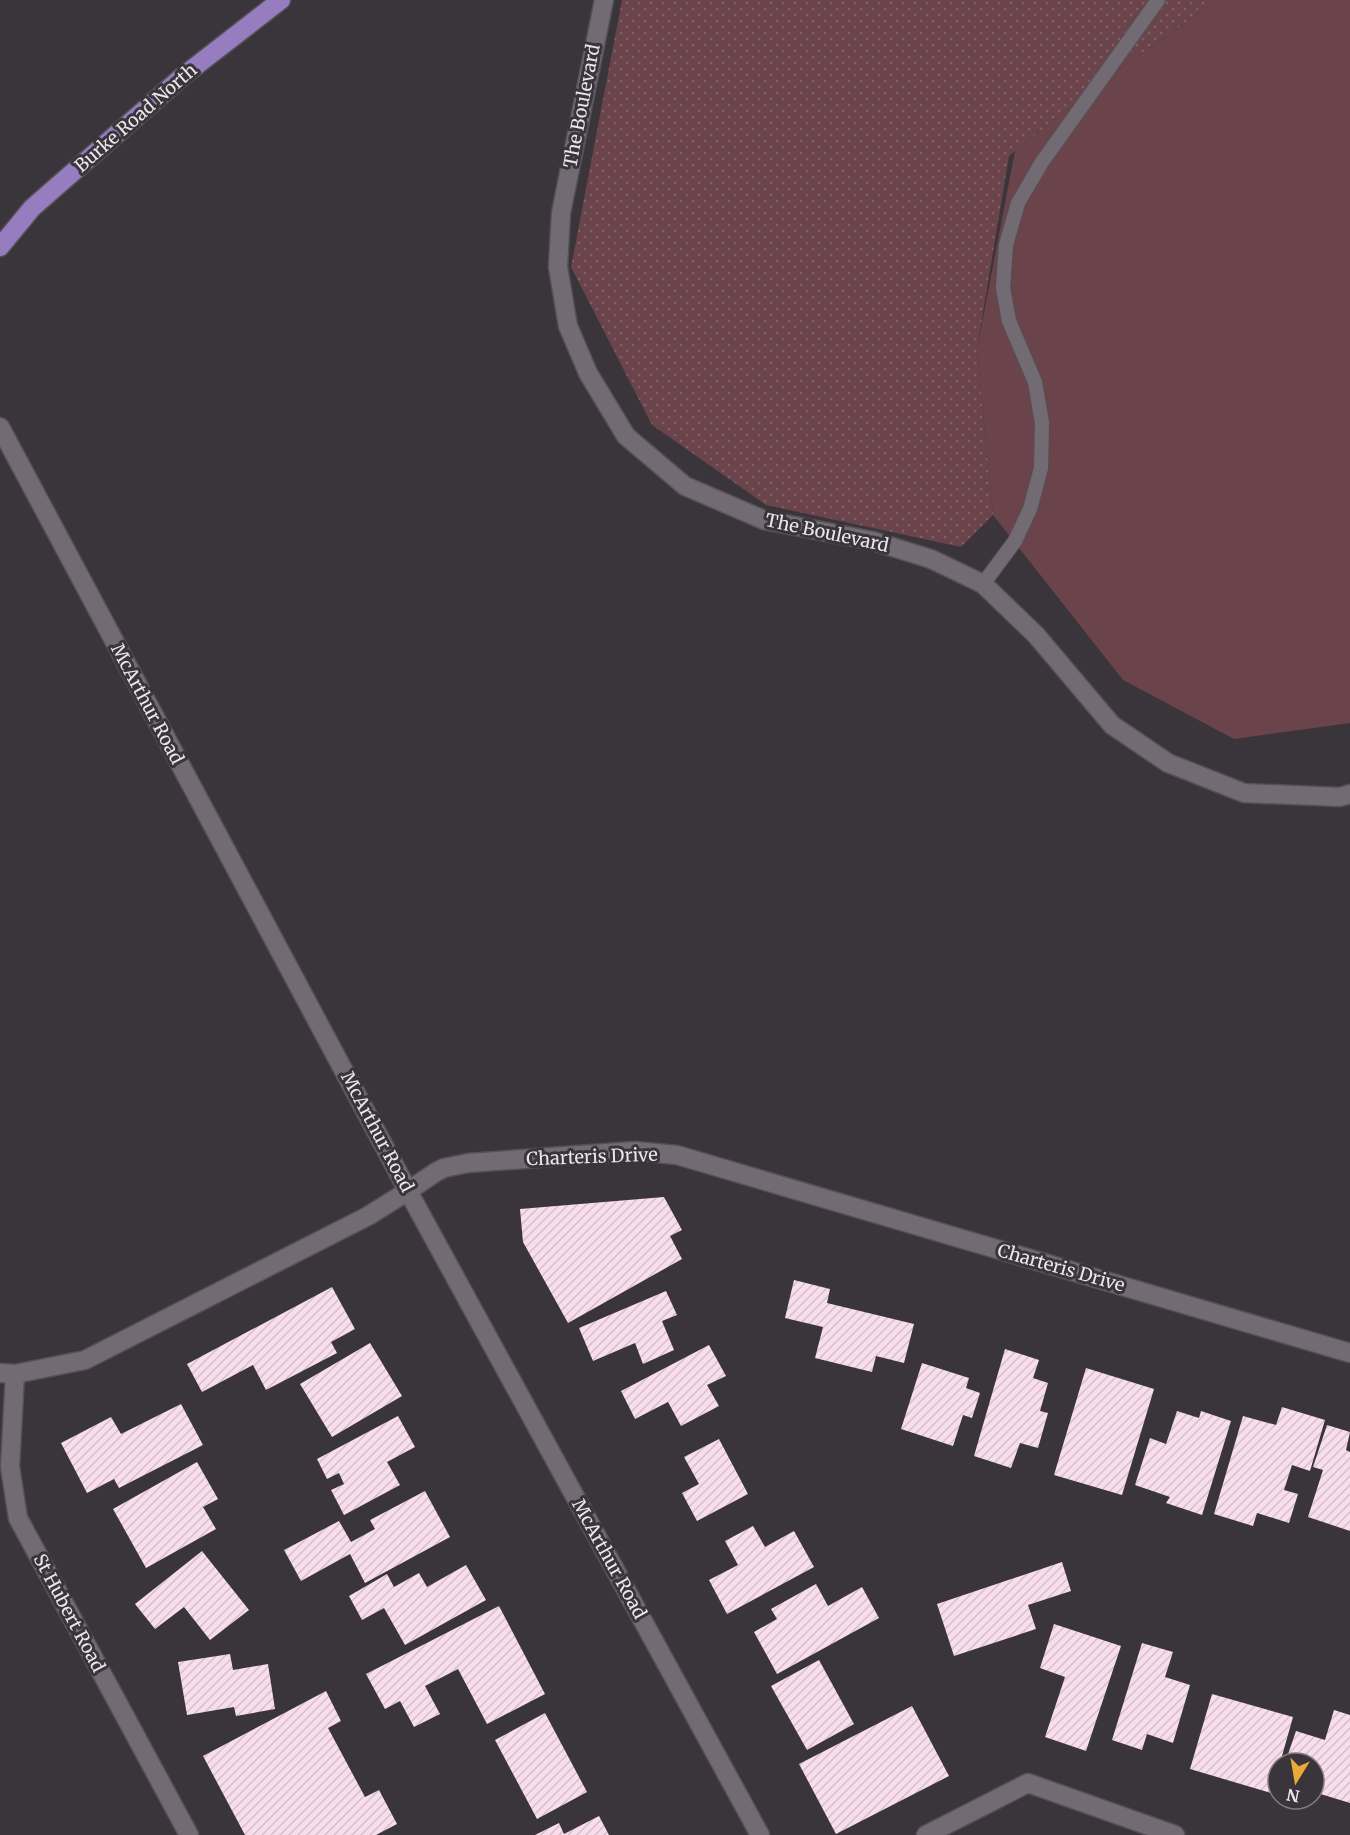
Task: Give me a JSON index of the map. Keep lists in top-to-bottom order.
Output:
{
  "streets": {
    "main road": ["Burke Road North"],
    "street": [
      "The Boulevard",
      "McArthur Road",
      "Charteris Drive",
      "St Hubert Road"
    ]
  },
  "crossings": [
    ["McArthur Road", "Charteris Drive"],
    ["Charteris Drive", "St Hubert Road"]
  ],
  "north": "bottom"
}
